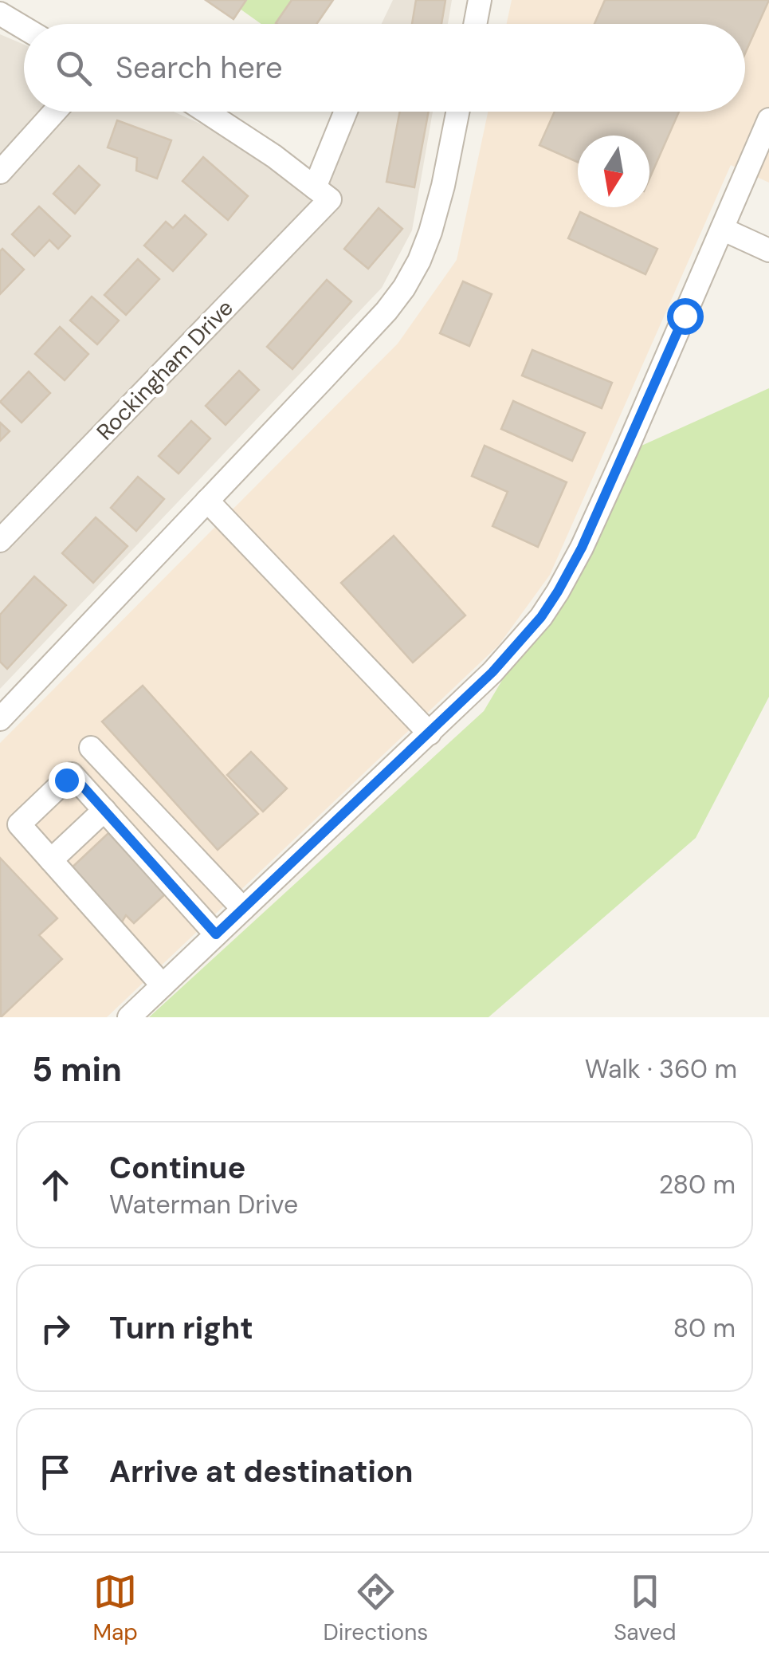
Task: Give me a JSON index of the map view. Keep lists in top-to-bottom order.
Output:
{
  "streets": {
    "street": ["Rockingham Drive"]
  },
  "north": "bottom",
  "page": {
    "search": "Search here",
    "heading": ["5 min", "Walk · 360 m"],
    "list": [
      ["Continue", "Waterman Drive", "280 m"],
      ["Turn right", "80 m"],
      "Arrive at destination"
    ],
    "nav": ["Map", "Directions", "Saved"]
  }
}
